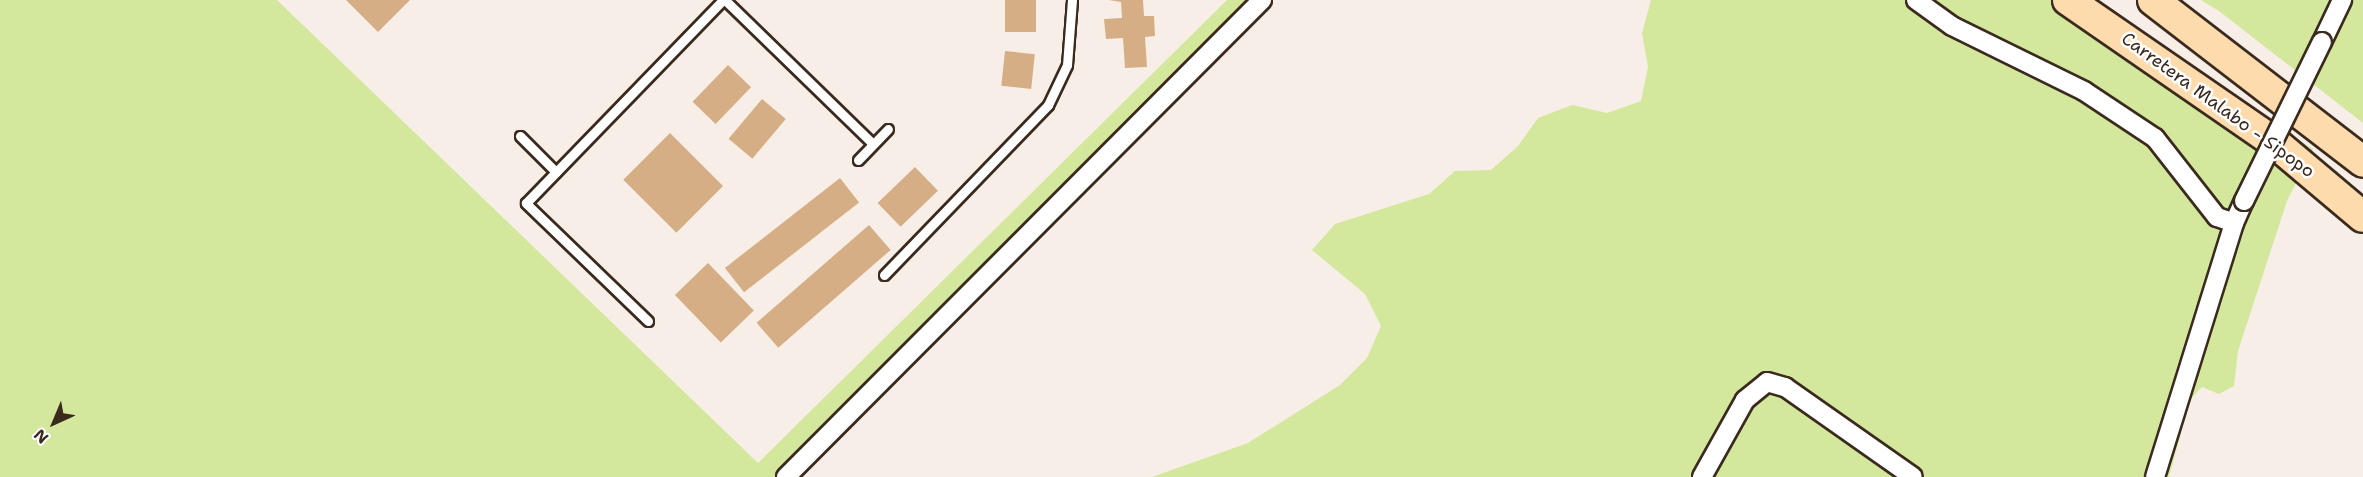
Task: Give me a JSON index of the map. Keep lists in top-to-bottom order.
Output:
{
  "streets": {
    "highway": ["Carretera Malabo - Sipopo"]
  },
  "north": "bottom left"
}
